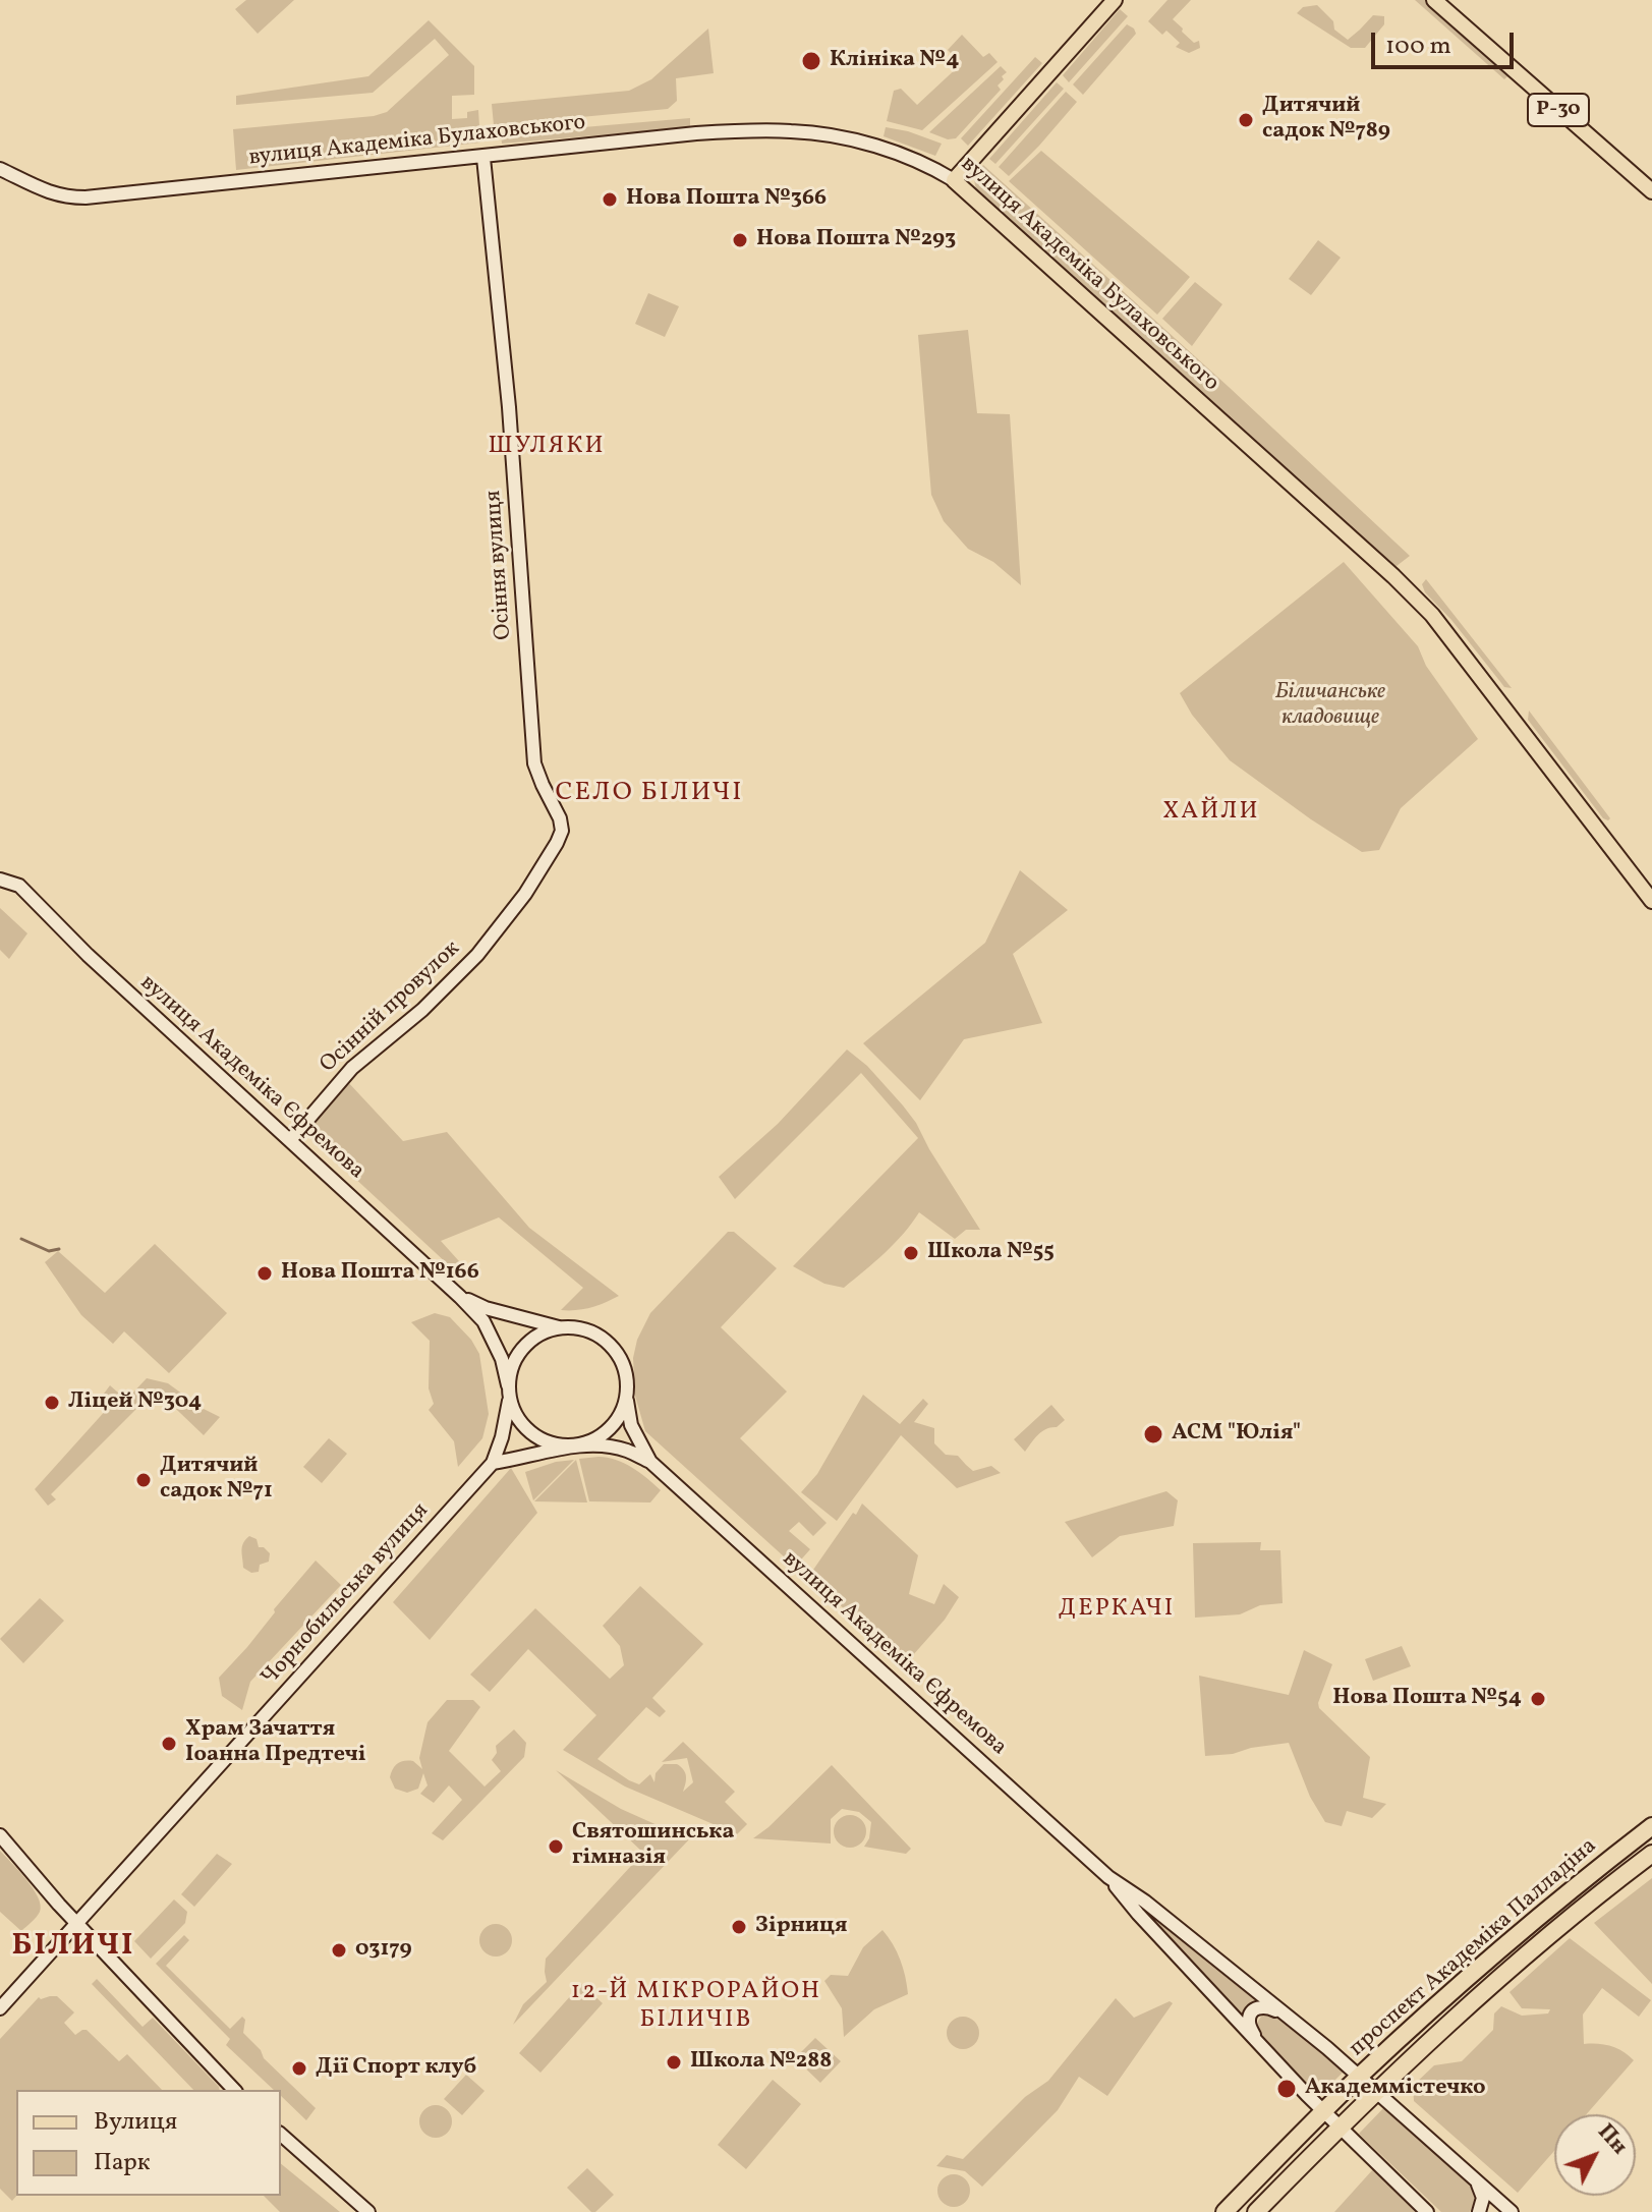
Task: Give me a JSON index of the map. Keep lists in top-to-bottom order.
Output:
{
  "streets": {
    "highway": ["проспект Академіка Палладіна"],
    "main road": ["Р-30", "вулиця Академіка Булаховського"],
    "street": [
      "Осіння вулиця",
      "Осінній провулок",
      "вулиця Академіка Єфремова",
      "Чорнобильська вулиця"
    ]
  },
  "crossings": [
    ["вулиця Академіка Булаховського", "Осіння вулиця"],
    ["Осіння вулиця", "Осінній провулок"],
    ["Осінній провулок", "вулиця Академіка Єфремова"],
    ["вулиця Академіка Єфремова", "Чорнобильська вулиця"],
    ["вулиця Академіка Єфремова", "проспект Академіка Палладіна"]
  ],
  "districts": [
    "ШУЛЯКИ",
    "СЕЛО БІЛИЧІ",
    "ХАЙЛИ",
    "ДЕРКАЧІ",
    "БІЛИЧІ",
    "12-Й МІКРОРАЙОН БІЛИЧІВ"
  ],
  "parks": ["Біличанське кладовище"],
  "places": [
    "Клініка №4",
    "Дитячий садок №789",
    "Нова Пошта №366",
    "Нова Пошта №293",
    "Школа №55",
    "Нова Пошта №166",
    "Ліцей №304",
    "АСМ \"Юлія\"",
    "Дитячий садок №71",
    "Нова Пошта №54",
    "Храм Зачаття Іоанна Предтечі",
    "Святошинська гімназія",
    "Зірниця",
    "03179",
    "Школа №288",
    "Дії Спорт клуб",
    "Академмістечко"
  ],
  "legend": ["Вулиця", "Парк"],
  "scale_bar": "100 m",
  "north": "top right"
}
